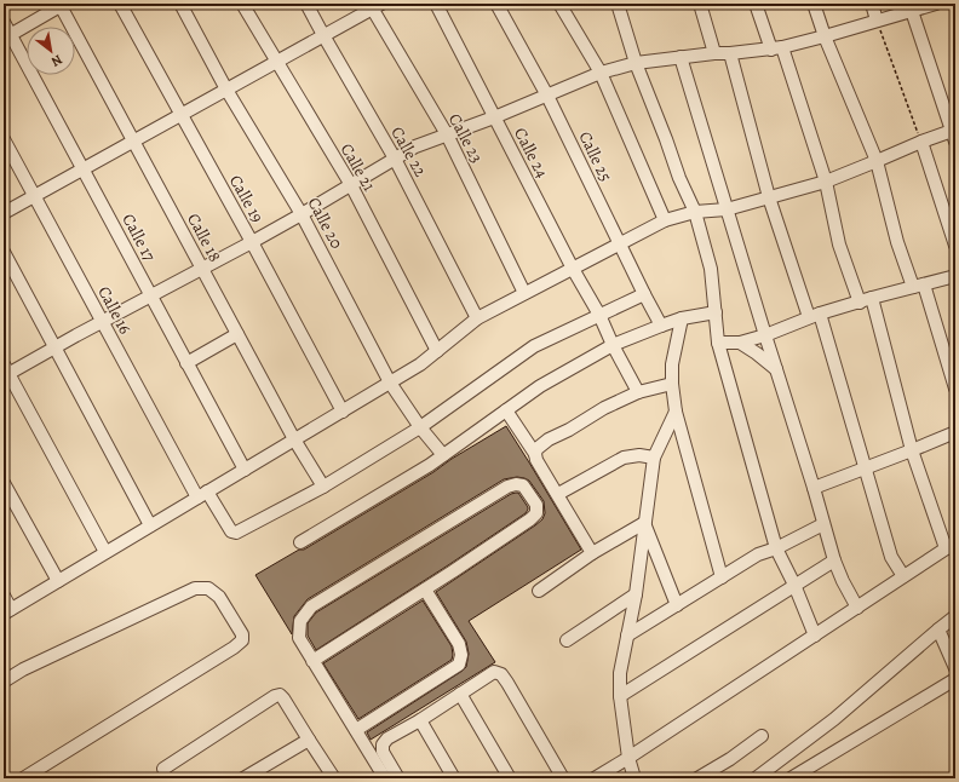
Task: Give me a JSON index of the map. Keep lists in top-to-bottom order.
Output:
{
  "streets": {
    "street": [
      "Calle 23",
      "Calle 22",
      "Calle 24",
      "Calle 25",
      "Calle 21",
      "Calle 19",
      "Calle 20",
      "Calle 17",
      "Calle 18",
      "Calle 16"
    ]
  },
  "crossings": [
    ["Calle 18", "Calle 16"]
  ],
  "north": "bottom right"
}
